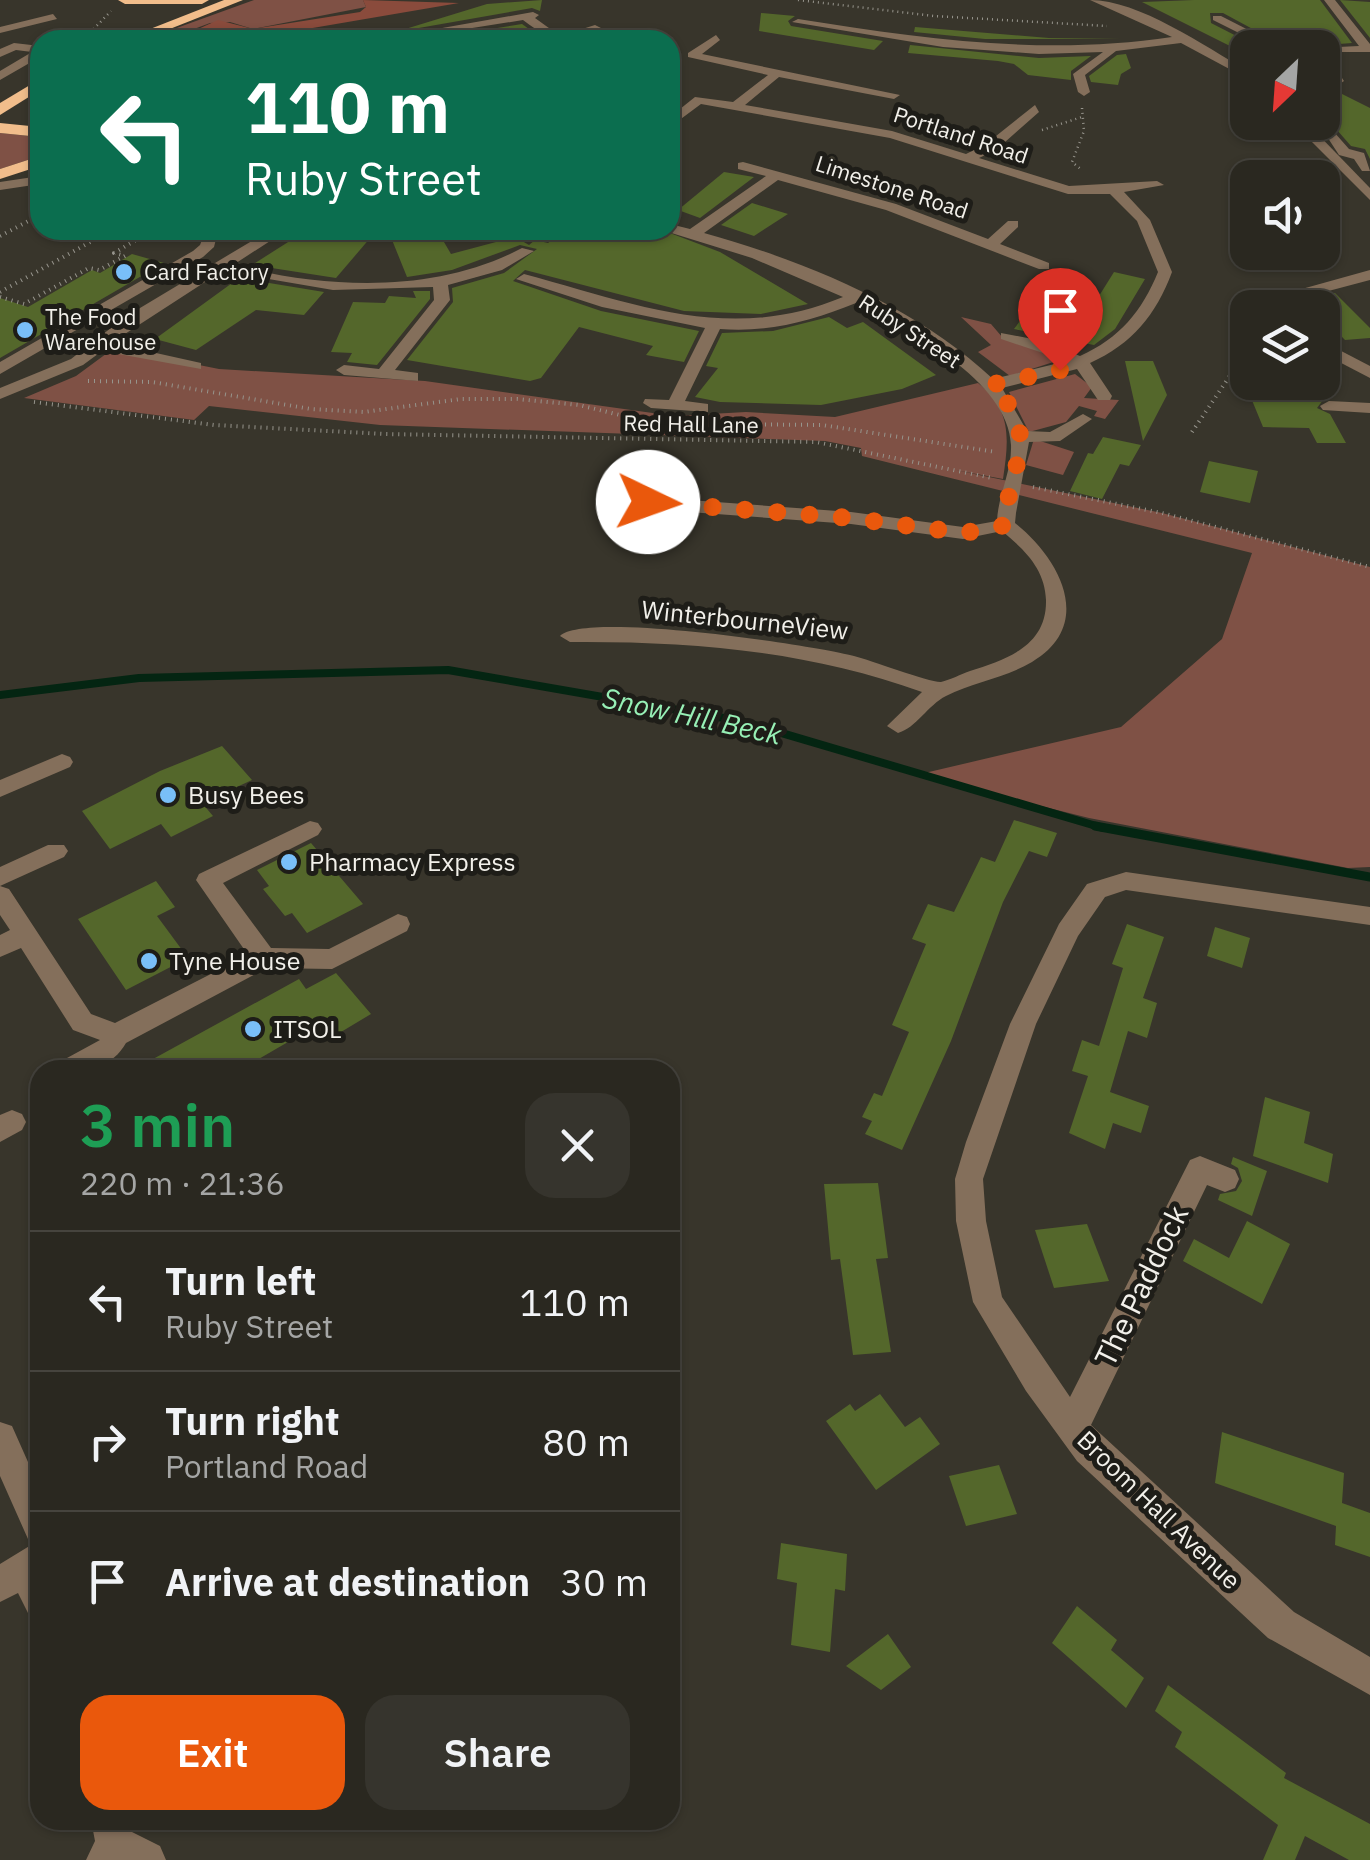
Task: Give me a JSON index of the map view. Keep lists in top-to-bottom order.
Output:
{
  "streets": {
    "street": [
      "Portland Road",
      "Limestone Road",
      "Ruby Street",
      "WinterbourneView",
      "The Paddock",
      "Broom Hall Avenue"
    ],
    "path": ["Red Hall Lane"]
  },
  "crossings": [
    ["Limestone Road", "Ruby Street"],
    ["The Paddock", "Broom Hall Avenue"]
  ],
  "water": ["Snow Hill Beck"],
  "places": [
    "Card Factory",
    "The Food Warehouse",
    "Busy Bees",
    "Pharmacy Express",
    "Tyne House",
    "ITSOL"
  ],
  "north": "bottom left",
  "page": {
    "turn": ["110 m", "Ruby Street"],
    "heading": ["3 min", "220 m · 21:36"],
    "list": [
      {
        "name": "Turn left",
        "note": "Ruby Street",
        "value": "110 m"
      },
      {
        "name": "Turn right",
        "note": "Portland Road",
        "value": "80 m"
      },
      {
        "name": "Arrive at destination",
        "value": "30 m"
      }
    ],
    "buttons": ["Exit", "Share"]
  }
}
